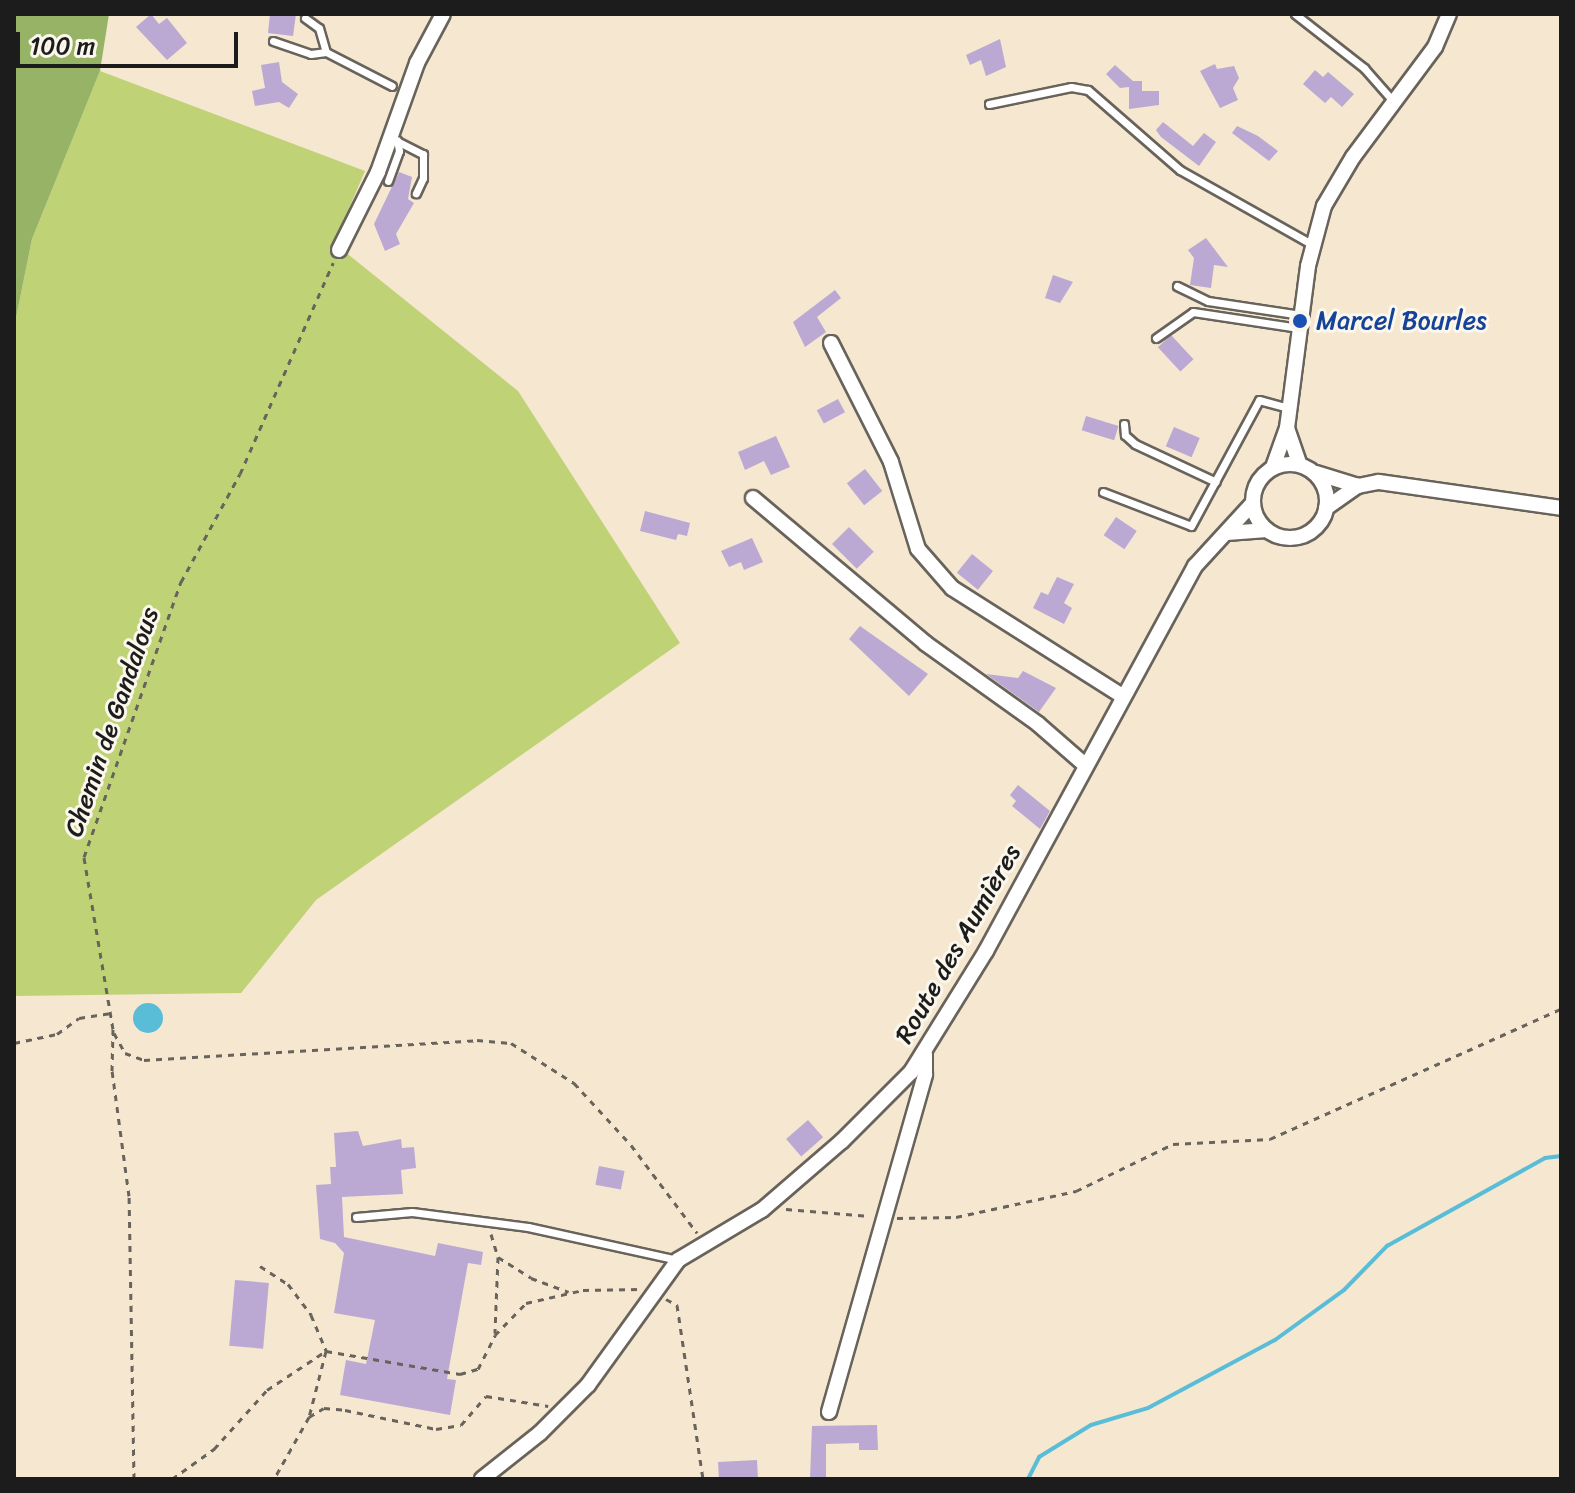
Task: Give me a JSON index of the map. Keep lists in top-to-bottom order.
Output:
{
  "streets": {
    "street": ["Route des Aumières"],
    "path": ["Chemin de Gandalous"]
  },
  "places": ["Marcel Bourles"],
  "scale_bar": "100 m"
}
